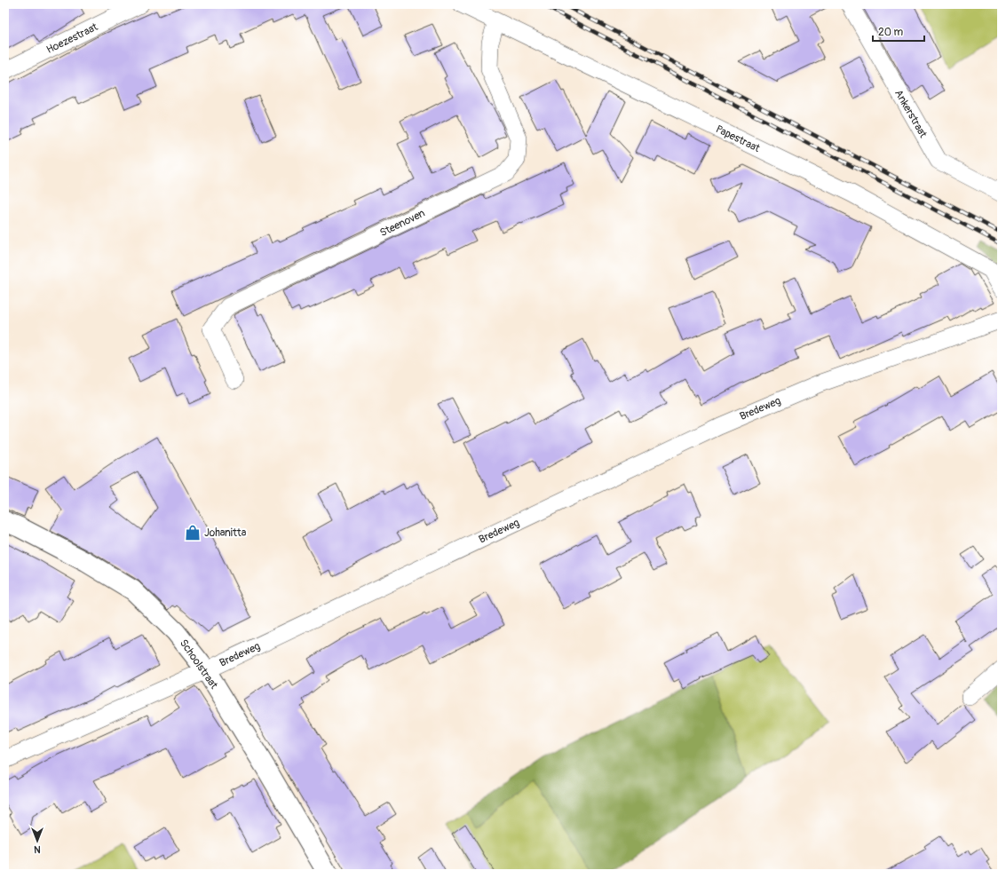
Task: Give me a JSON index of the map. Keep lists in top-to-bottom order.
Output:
{
  "streets": {
    "street": [
      "Hoezestraat",
      "Ankerstraat",
      "Papestraat",
      "Steenoven",
      "Bredeweg",
      "Schoolstraat"
    ]
  },
  "crossings": [
    ["Papestraat", "Steenoven"],
    ["Bredeweg", "Schoolstraat"]
  ],
  "places": {
    "shop": ["Johanitta"]
  },
  "scale_bar": "20 m",
  "north": "bottom"
}
